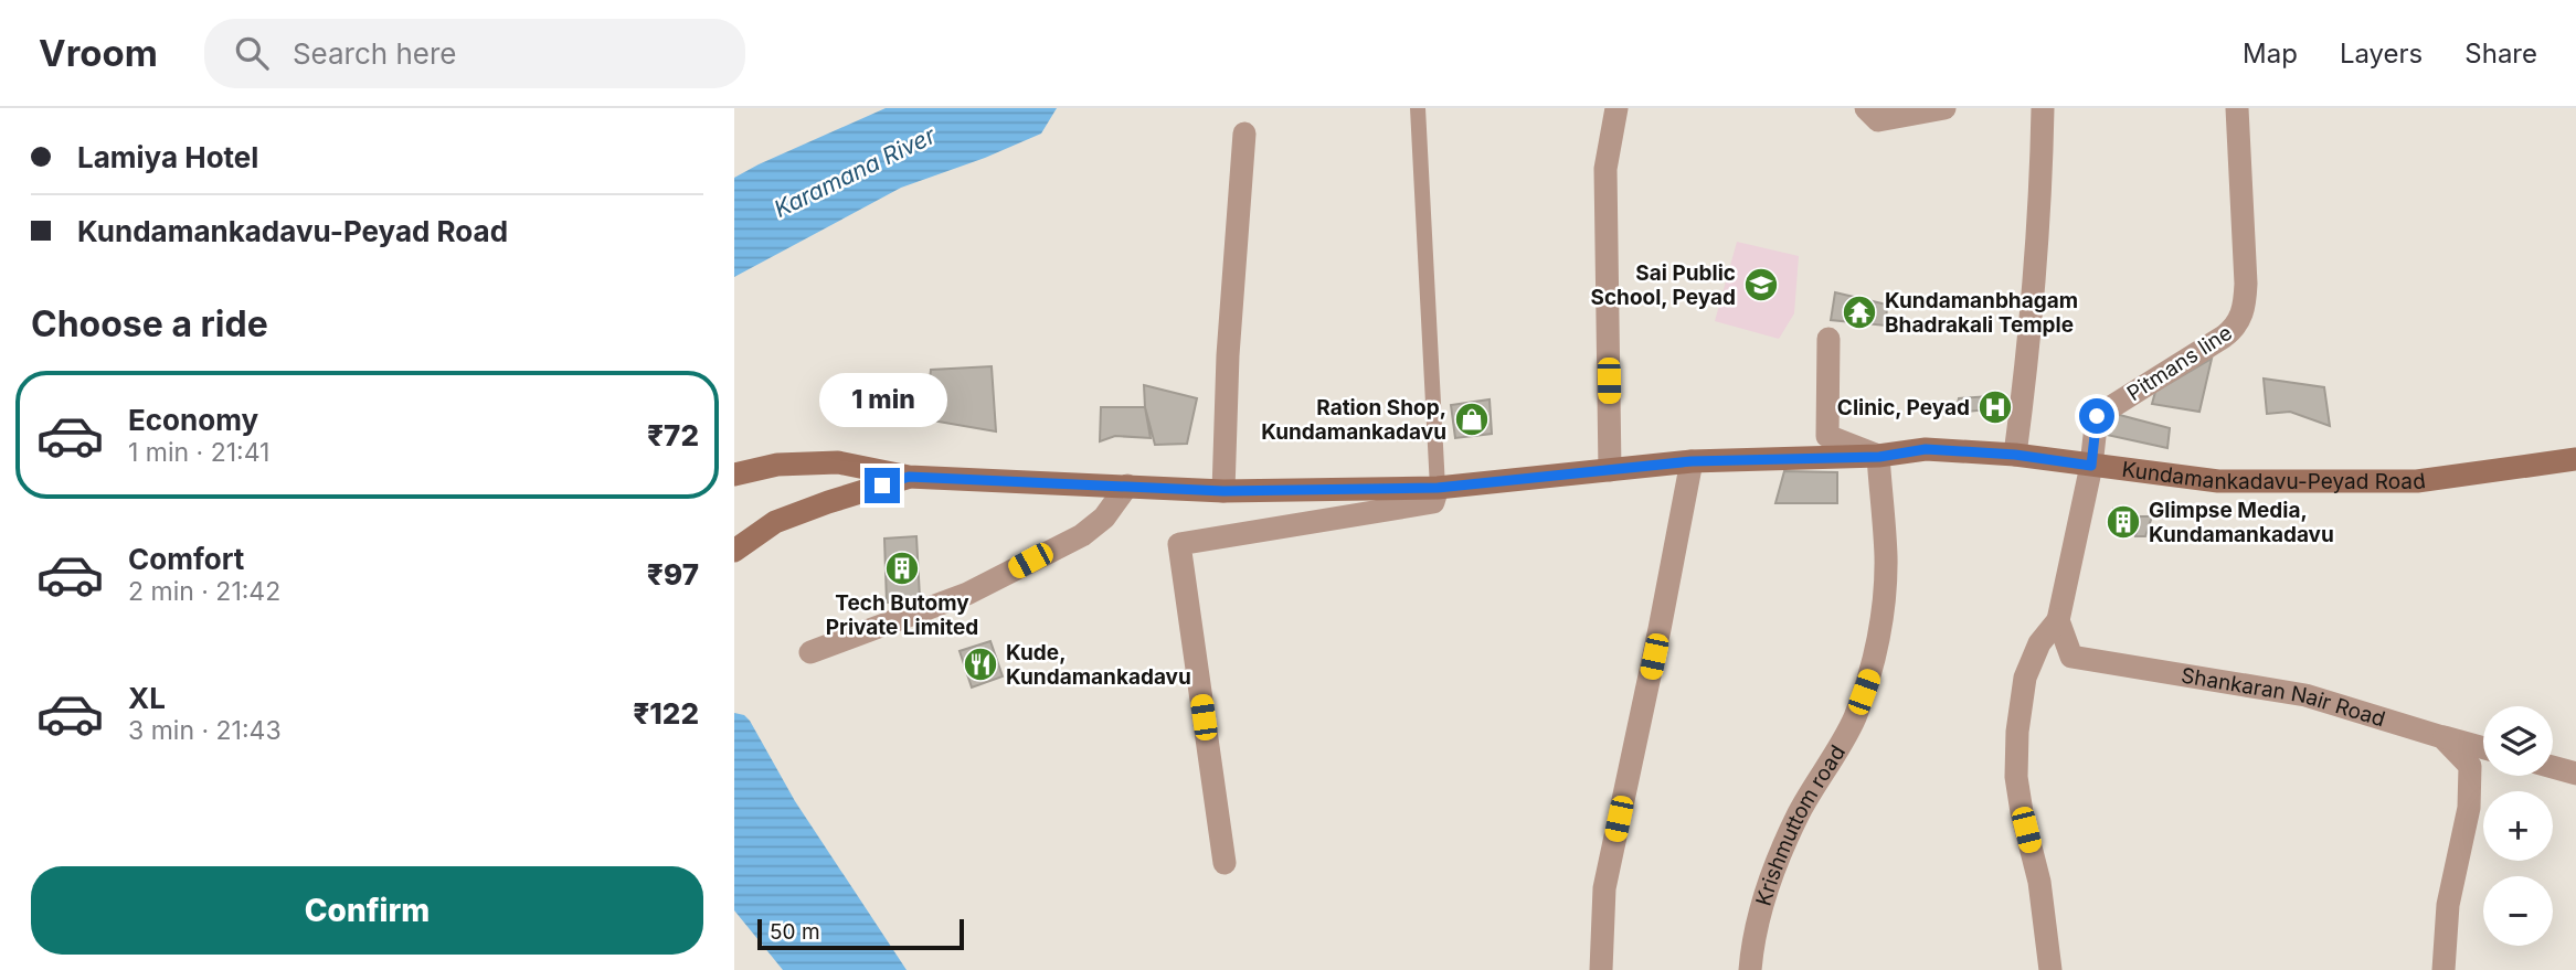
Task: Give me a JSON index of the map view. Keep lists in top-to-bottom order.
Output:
{
  "streets": {
    "main road": ["Kundamankadavu-Peyad Road"],
    "street": ["Pitmans line", "Shankaran Nair Road", "Krishmuttom road"]
  },
  "crossings": [
    ["Pitmans line", "Kundamankadavu-Peyad Road"],
    ["Kundamankadavu-Peyad Road", "Krishmuttom road"]
  ],
  "water": ["Karamana River"],
  "places": {
    "school or university": ["Sai Public School, Peyad"],
    "temple": ["Kundamanbhagam Bhadrakali Temple"],
    "hospital": ["Clinic, Peyad"],
    "shop": ["Ration Shop, Kundamankadavu"],
    "building": ["Glimpse Media, Kundamankadavu", "Tech Butomy Private Limited"],
    "restaurant": ["Kude, Kundamankadavu"]
  },
  "scale_bar": "50 m",
  "page": {
    "header": "Vroom",
    "search": "Search here",
    "nav": ["Map", "Layers", "Share"],
    "banner": ["Lamiya Hotel", "Kundamankadavu-Peyad Road"],
    "heading": "Choose a ride",
    "list": [
      {
        "name": "Economy",
        "note": "1 min · 21:41",
        "value": "₹72"
      },
      {
        "name": "Comfort",
        "note": "2 min · 21:42",
        "value": "₹97"
      },
      {
        "name": "XL",
        "note": "3 min · 21:43",
        "value": "₹122"
      }
    ],
    "bubble": "1 min",
    "map_buttons": ["+", "−"],
    "buttons": "Confirm",
    "scale": "50 m"
  }
}
